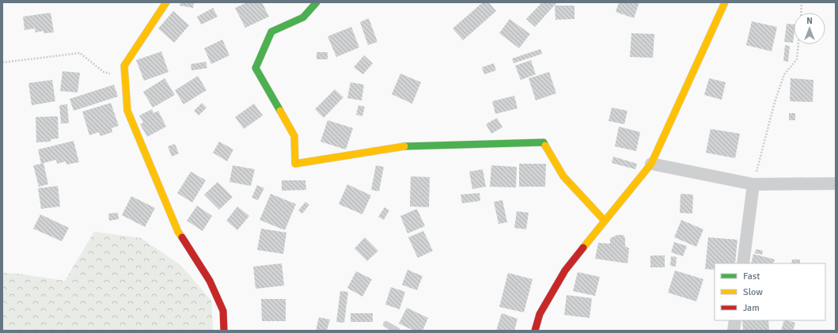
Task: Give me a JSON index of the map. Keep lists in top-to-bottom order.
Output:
{
  "legend": ["Fast", "Slow", "Jam"],
  "north": "top"
}
